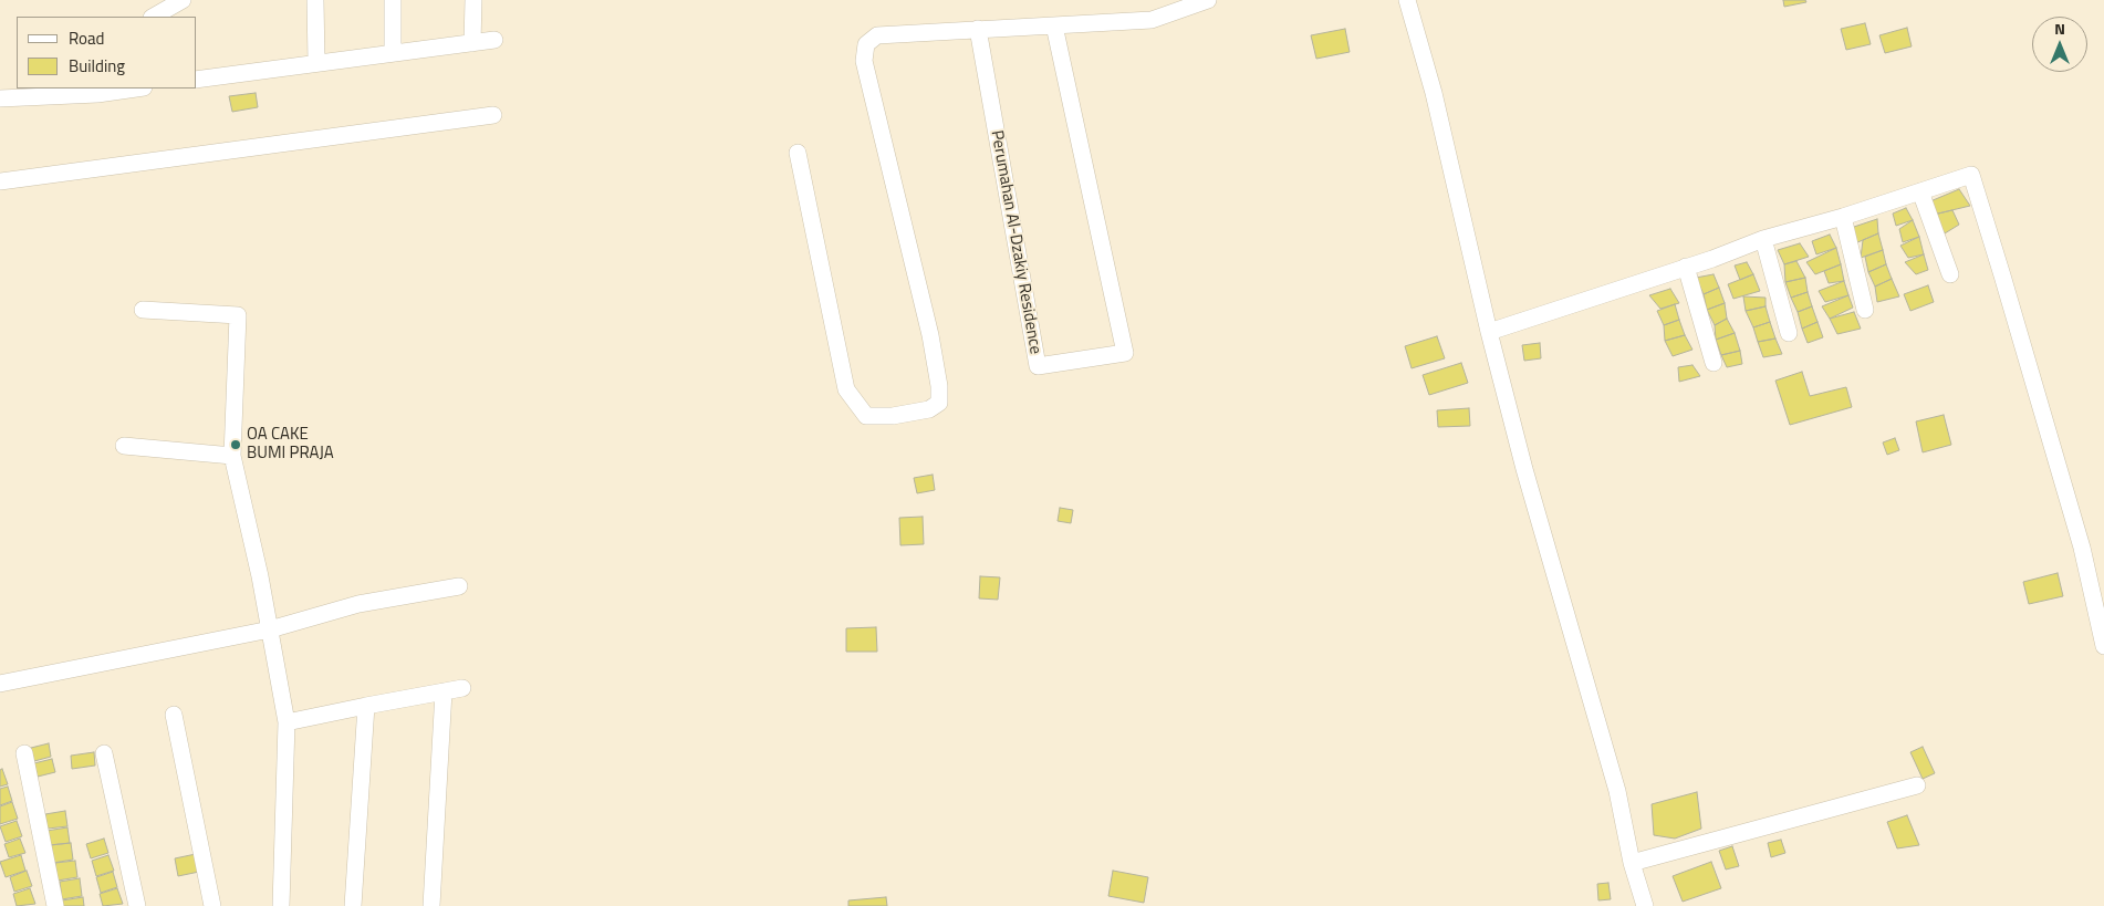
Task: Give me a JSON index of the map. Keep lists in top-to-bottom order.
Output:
{
  "streets": {
    "street": ["Perumahan Al-Dzakiy Residence"]
  },
  "places": ["OA CAKE BUMI PRAJA"],
  "legend": ["Road", "Building"],
  "north": "top"
}
